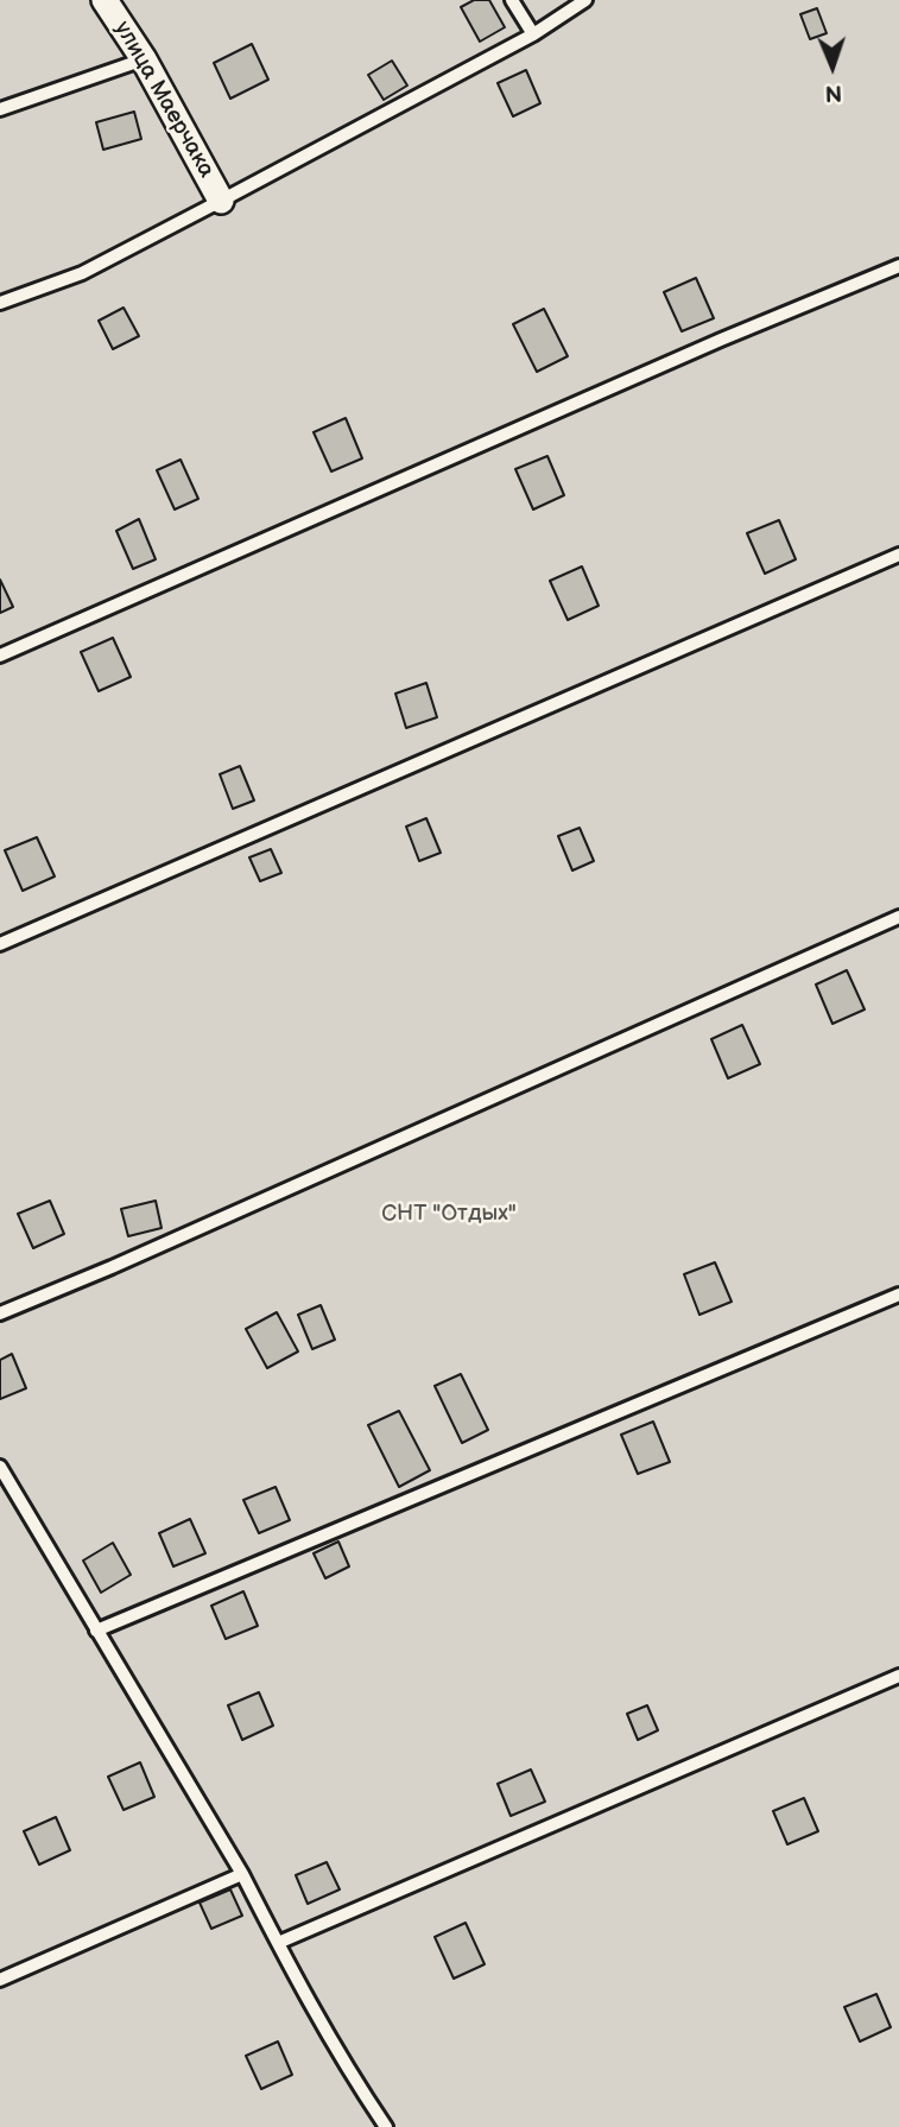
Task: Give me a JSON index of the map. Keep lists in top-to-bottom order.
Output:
{
  "streets": {
    "street": ["улица Маерчака"]
  },
  "parks": ["СНТ \"Отдых\""],
  "north": "bottom"
}
